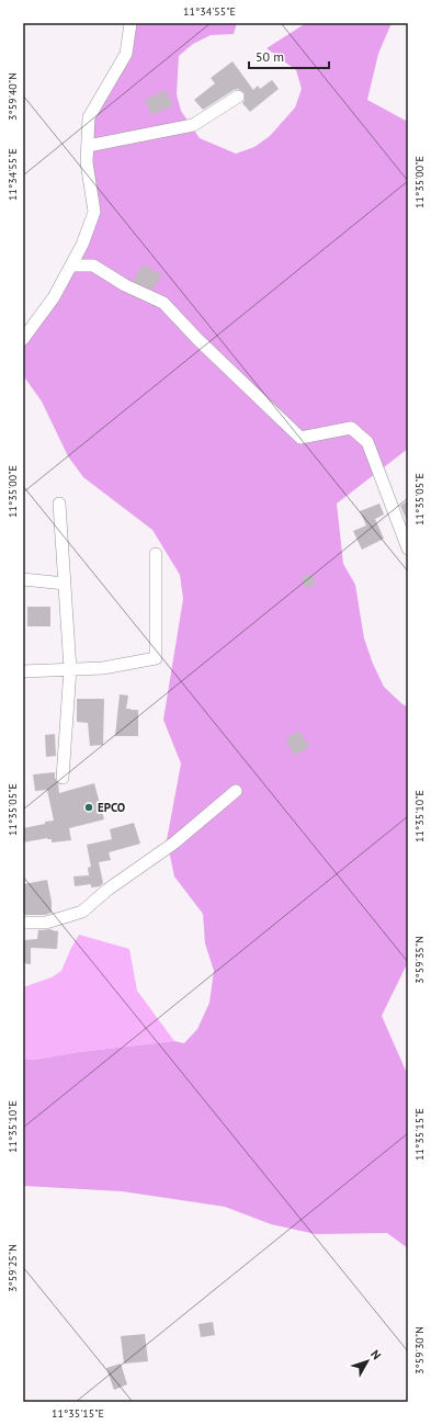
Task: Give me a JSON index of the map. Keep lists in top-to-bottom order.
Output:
{
  "places": ["EPCO"],
  "scale_bar": "50 m",
  "north": "top right",
  "coordinates": [
    "11°34'55\"E",
    "3°59'40\"N",
    "11°35'00\"E",
    "11°35'05\"E",
    "11°35'10\"E",
    "3°59'35\"N",
    "11°35'15\"E",
    "3°59'25\"N",
    "3°59'30\"N"
  ]
}
